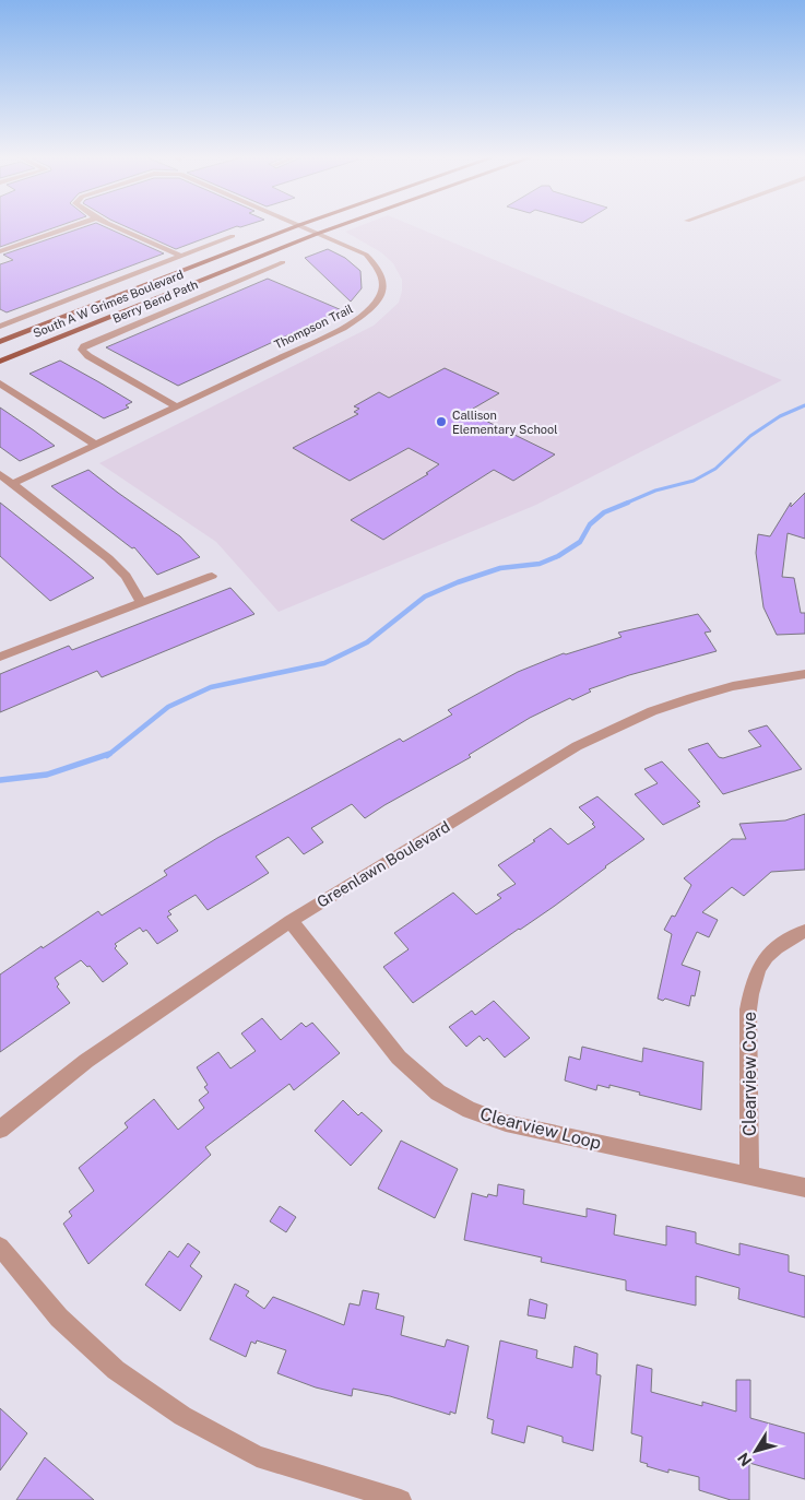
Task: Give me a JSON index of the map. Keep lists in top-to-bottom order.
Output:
{
  "streets": {
    "main road": ["South A W Grimes Boulevard"],
    "street": [
      "Berry Bend Path",
      "Thompson Trail",
      "Greenlawn Boulevard",
      "Clearview Cove",
      "Clearview Loop"
    ]
  },
  "crossings": [
    ["Berry Bend Path", "Thompson Trail"],
    ["South A W Grimes Boulevard", "Thompson Trail"],
    ["Greenlawn Boulevard", "Clearview Loop"],
    ["Clearview Cove", "Clearview Loop"]
  ],
  "places": ["Callison Elementary School"],
  "north": "bottom left"
}
